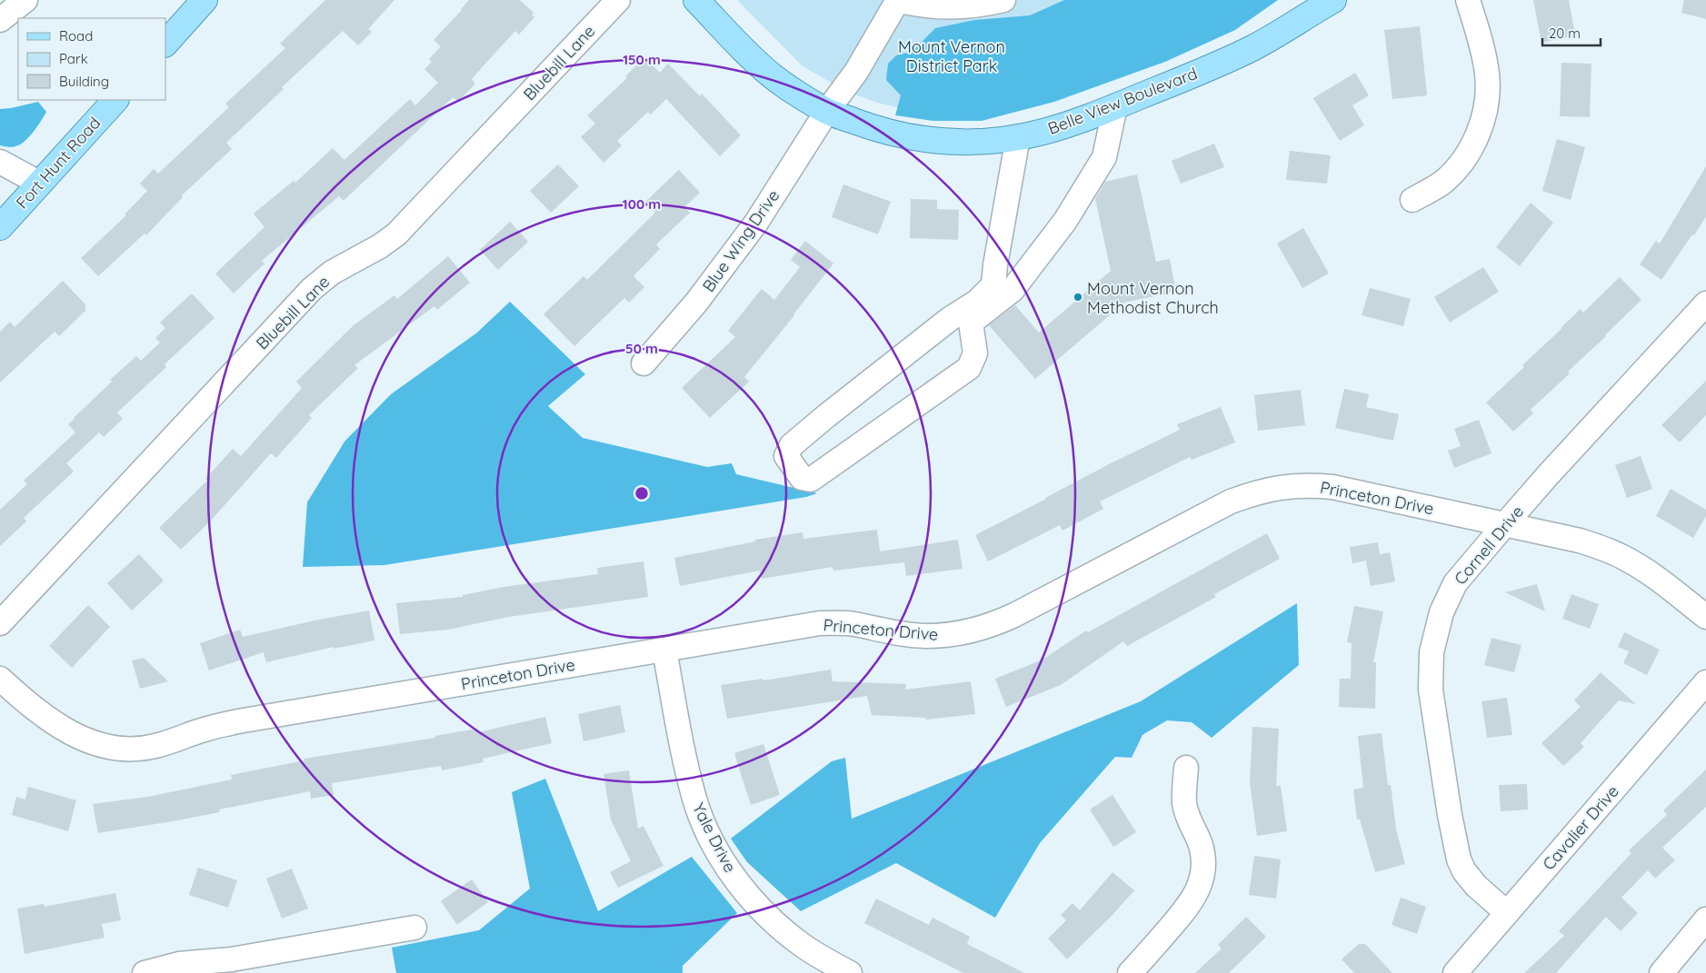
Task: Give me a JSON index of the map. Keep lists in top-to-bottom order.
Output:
{
  "streets": {
    "main road": ["Belle View Boulevard", "Fort Hunt Road"],
    "street": [
      "Bluebill Lane",
      "Blue Wing Drive",
      "Princeton Drive",
      "Cornell Drive",
      "Cavalier Drive",
      "Yale Drive"
    ]
  },
  "crossings": [
    ["Belle View Boulevard", "Blue Wing Drive"],
    ["Princeton Drive", "Cornell Drive"],
    ["Princeton Drive", "Yale Drive"],
    ["Cornell Drive", "Cavalier Drive"]
  ],
  "parks": ["Mount Vernon District Park"],
  "places": ["Mount Vernon Methodist Church"],
  "legend": ["Road", "Park", "Building"],
  "scale_bar": "20 m",
  "rings": ["150 m", "100 m", "50 m"]
}
